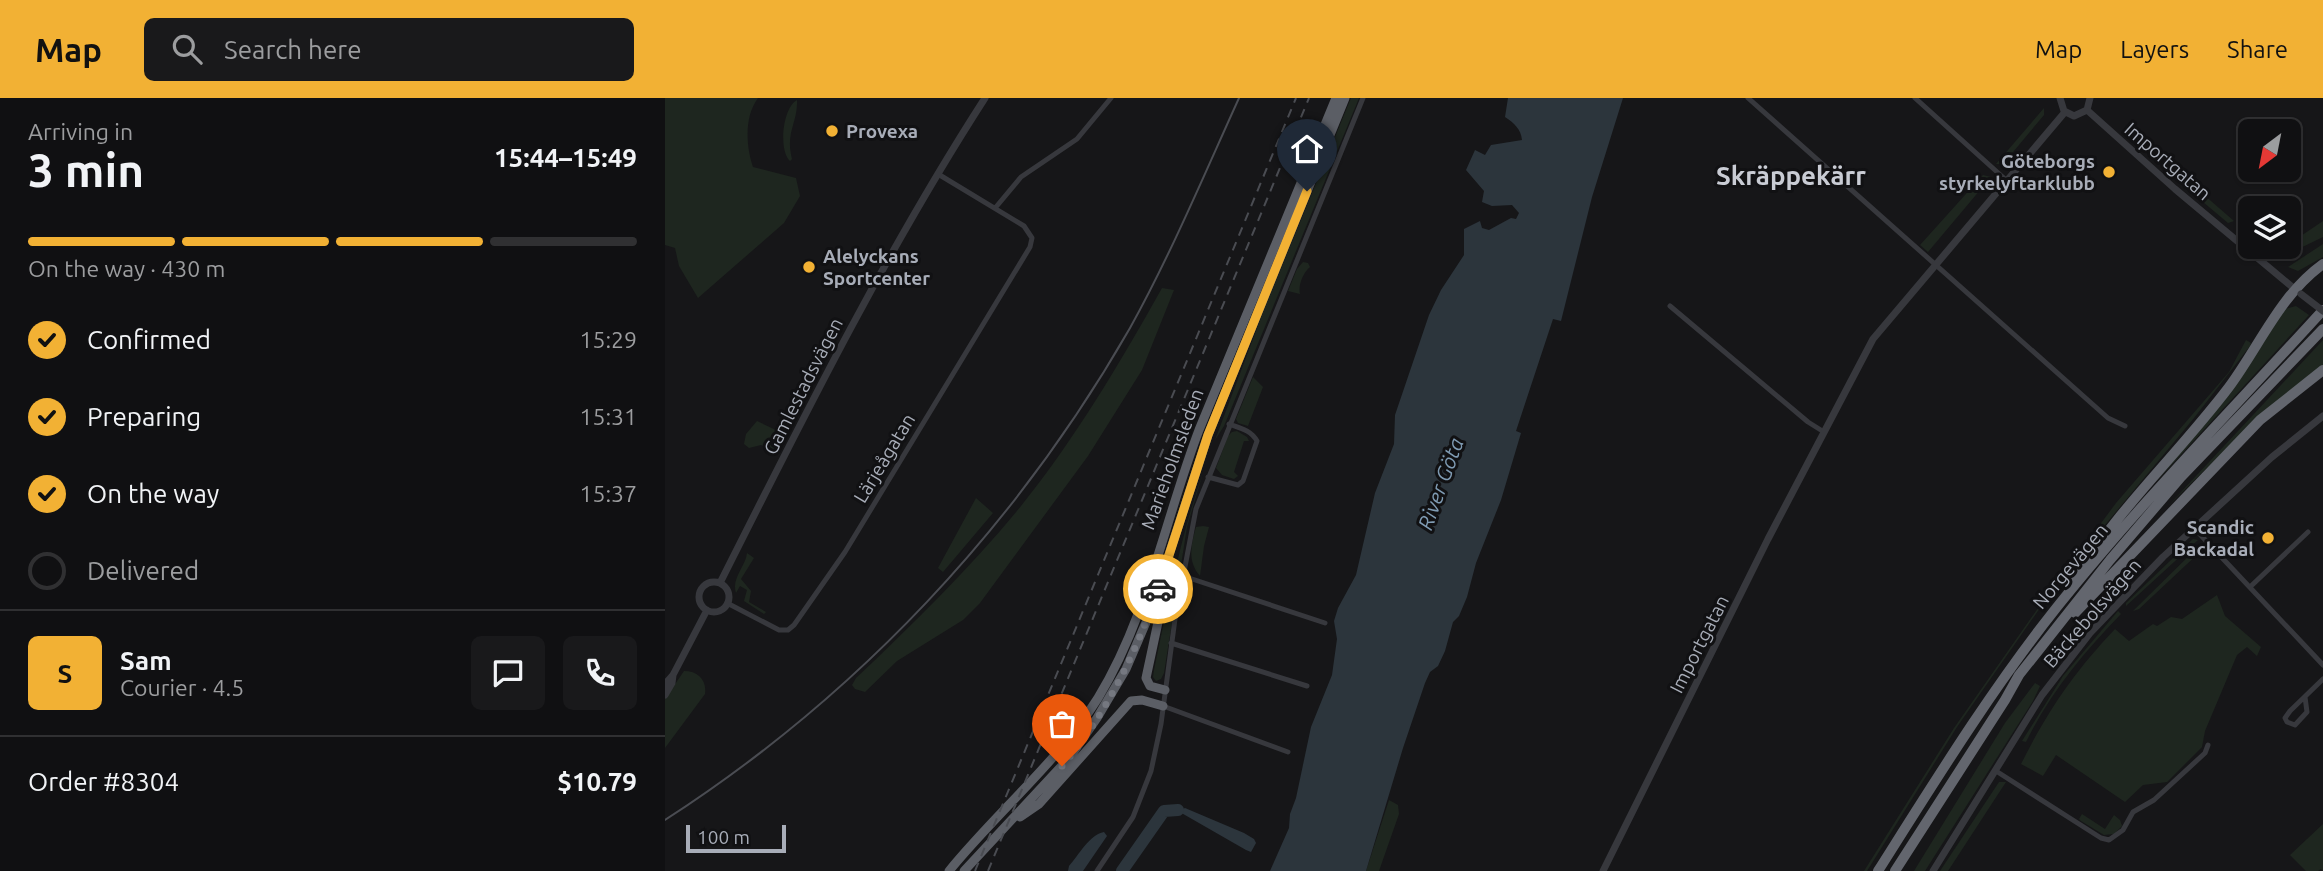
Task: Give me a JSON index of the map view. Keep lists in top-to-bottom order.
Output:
{
  "streets": {
    "highway": ["Marieholmsleden", "Norgevägen"],
    "street": [
      "Importgatan",
      "Gamlestadsvägen",
      "Lärjeågatan",
      "Bäckebolsvägen"
    ]
  },
  "crossings": [
    ["Importgatan", "Norgevägen"],
    ["Gamlestadsvägen", "Lärjeågatan"]
  ],
  "districts": ["Skräppekärr"],
  "water": ["River Göta"],
  "places": [
    "Provexa",
    "Göteborgs styrkelyftarklubb",
    "Alelyckans Sportcenter",
    "Scandic Backadal"
  ],
  "scale_bar": "100 m",
  "north": "bottom left",
  "page": {
    "header": "Map",
    "search": "Search here",
    "nav": ["Map", "Layers", "Share"],
    "heading": ["3 min", "Arriving in", "15:44–15:49"],
    "panel": [
      "Sam",
      "Courier · 4.5",
      "Order #8304",
      "$10.79"
    ],
    "bar": "On the way · 430 m",
    "list": [
      ["Confirmed", "15:29"],
      ["Preparing", "15:31"],
      ["On the way", "15:37"],
      "Delivered"
    ],
    "round": "S",
    "scale": "100 m"
  }
}
